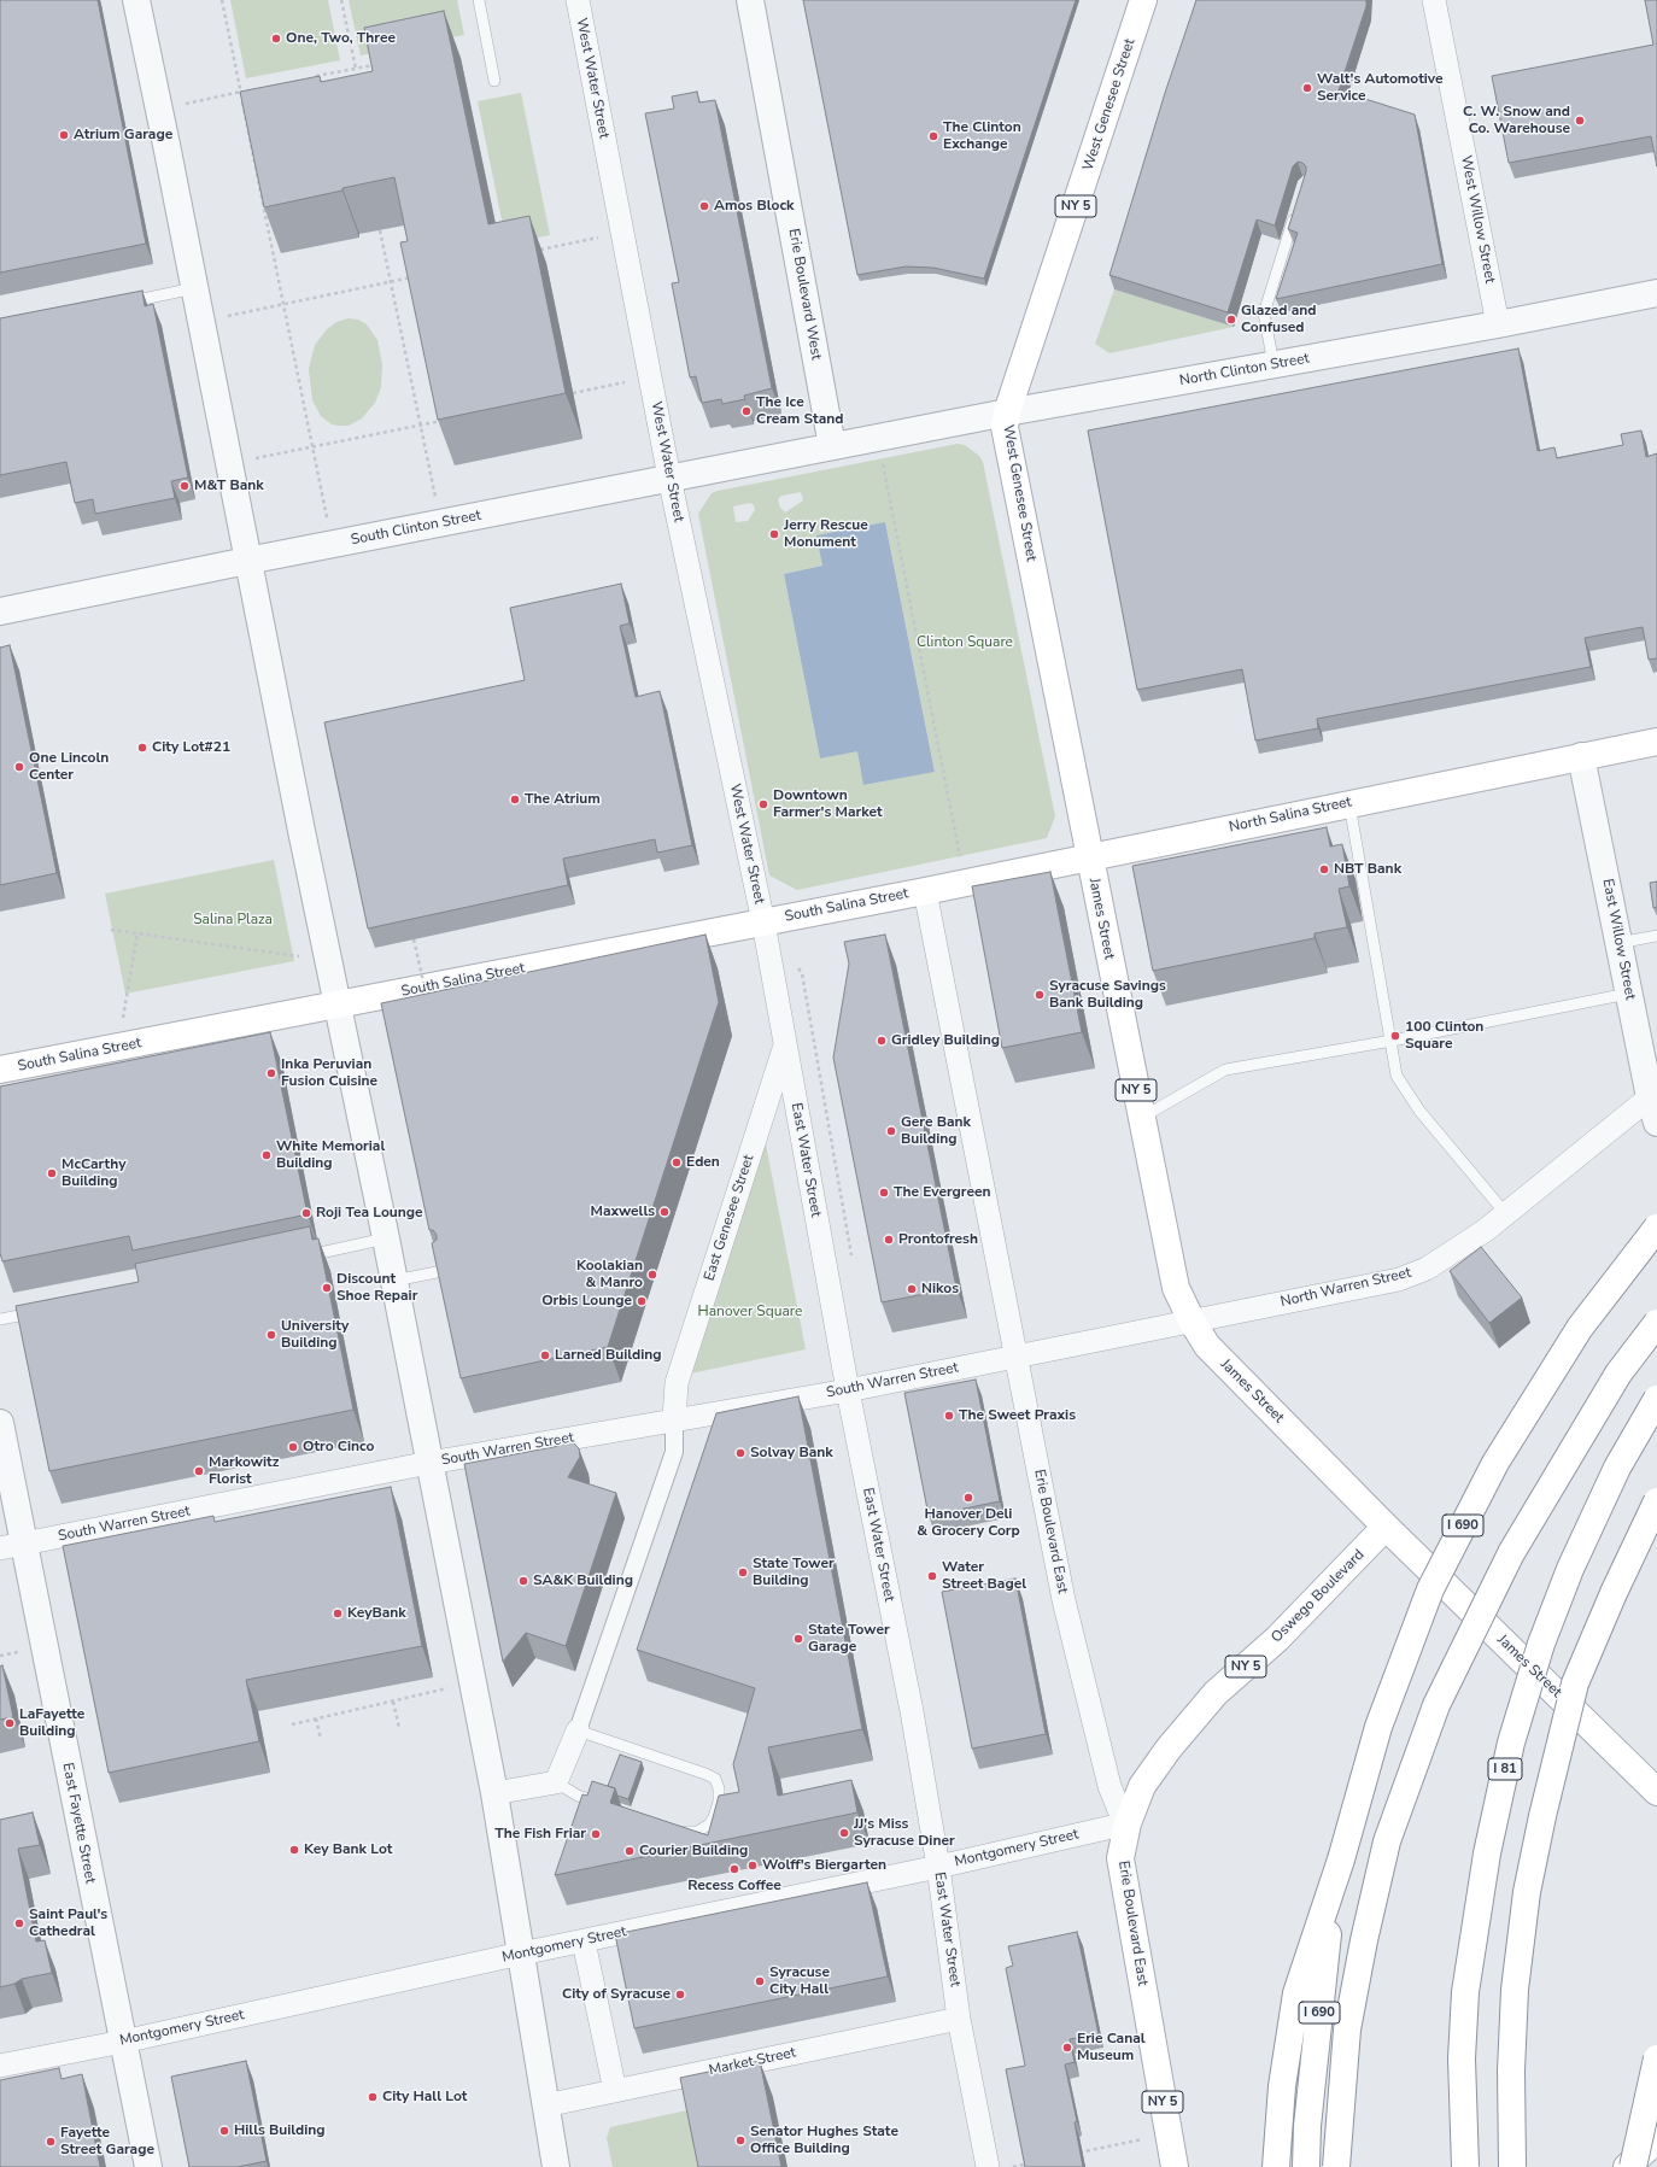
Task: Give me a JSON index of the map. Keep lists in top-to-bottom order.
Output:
{
  "streets": {
    "main road": [
      "West Genesee Street",
      "NY 5",
      "North Salina Street",
      "South Salina Street",
      "James Street",
      "I 690",
      "Erie Boulevard East",
      "Oswego Boulevard",
      "I 81"
    ],
    "street": [
      "West Water Street",
      "West Willow Street",
      "Erie Boulevard West",
      "North Clinton Street",
      "South Clinton Street",
      "East Willow Street",
      "East Water Street",
      "East Genesee Street",
      "North Warren Street",
      "South Warren Street",
      "East Fayette Street",
      "Montgomery Street",
      "Market Street"
    ]
  },
  "crossings": [
    ["West Water Street", "South Clinton Street"],
    ["West Water Street", "South Salina Street"],
    ["West Water Street", "East Water Street"],
    ["West Genesee Street", "North Clinton Street"],
    ["West Genesee Street", "North Salina Street"],
    ["West Genesee Street", "James Street"],
    ["West Willow Street", "North Clinton Street"],
    ["Erie Boulevard West", "North Clinton Street"],
    ["Erie Boulevard West", "South Clinton Street"],
    ["North Clinton Street", "South Clinton Street"],
    ["North Salina Street", "South Salina Street"],
    ["North Salina Street", "James Street"],
    ["North Salina Street", "East Willow Street"],
    ["North Salina Street", "Erie Boulevard East"],
    ["South Salina Street", "East Water Street"],
    ["South Salina Street", "Erie Boulevard East"],
    ["James Street", "North Warren Street"],
    ["James Street", "Oswego Boulevard"],
    ["East Willow Street", "North Warren Street"],
    ["East Water Street", "East Genesee Street"],
    ["East Water Street", "South Warren Street"],
    ["East Water Street", "Montgomery Street"],
    ["East Water Street", "Market Street"],
    ["East Genesee Street", "South Warren Street"],
    ["North Warren Street", "South Warren Street"],
    ["North Warren Street", "Erie Boulevard East"],
    ["South Warren Street", "Erie Boulevard East"],
    ["South Warren Street", "East Fayette Street"],
    ["Erie Boulevard East", "Oswego Boulevard"],
    ["Erie Boulevard East", "Montgomery Street"],
    ["Oswego Boulevard", "Montgomery Street"],
    ["East Fayette Street", "Montgomery Street"]
  ],
  "parks": ["Clinton Square", "Salina Plaza", "Hanover Square"],
  "places": [
    "One, Two, Three",
    "Walt's Automotive Service",
    "C. W. Snow and Co. Warehouse",
    "Atrium Garage",
    "The Clinton Exchange",
    "Amos Block",
    "Glazed and Confused",
    "The Ice Cream Stand",
    "M&T Bank",
    "Jerry Rescue Monument",
    "City Lot#21",
    "One Lincoln Center",
    "The Atrium",
    "Downtown Farmer's Market",
    "NBT Bank",
    "Syracuse Savings Bank Building",
    "100 Clinton Square",
    "Gridley Building",
    "Inka Peruvian Fusion Cuisine",
    "Gere Bank Building",
    "White Memorial Building",
    "Eden",
    "McCarthy Building",
    "The Evergreen",
    "Maxwells",
    "Roji Tea Lounge",
    "Prontofresh",
    "Koolakian & Manro",
    "Discount Shoe Repair",
    "Nikos",
    "Orbis Lounge",
    "University Building",
    "Larned Building",
    "The Sweet Praxis",
    "Otro Cinco",
    "Solvay Bank",
    "Markowitz Florist",
    "Hanover Deli & Grocery Corp",
    "State Tower Building",
    "Water Street Bagel",
    "SA&K Building",
    "KeyBank",
    "State Tower Garage",
    "LaFayette Building",
    "JJ's Miss Syracuse Diner",
    "The Fish Friar",
    "Key Bank Lot",
    "Courier Building",
    "Wolff's Biergarten",
    "Recess Coffee",
    "Saint Paul's Cathedral",
    "Syracuse City Hall",
    "City of Syracuse",
    "Erie Canal Museum",
    "City Hall Lot",
    "Hills Building",
    "Senator Hughes State Office Building",
    "Fayette Street Garage"
  ]
}
